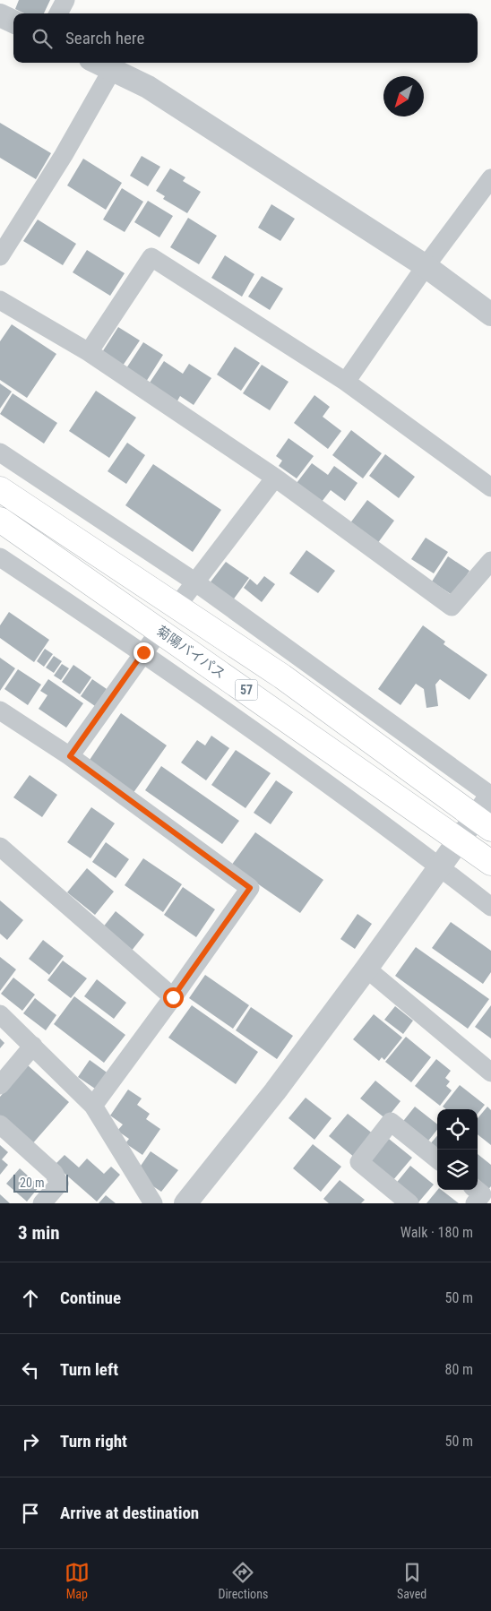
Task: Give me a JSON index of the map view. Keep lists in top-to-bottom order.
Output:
{
  "streets": {
    "highway": ["菊陽バイパス", "57"]
  },
  "scale_bar": "20 m",
  "north": "bottom left",
  "page": {
    "search": "Search here",
    "scale": "20 m",
    "heading": ["3 min", "Walk · 180 m"],
    "list": [
      ["Continue", "50 m"],
      ["Turn left", "80 m"],
      ["Turn right", "50 m"],
      "Arrive at destination"
    ],
    "nav": ["Map", "Directions", "Saved"]
  }
}
